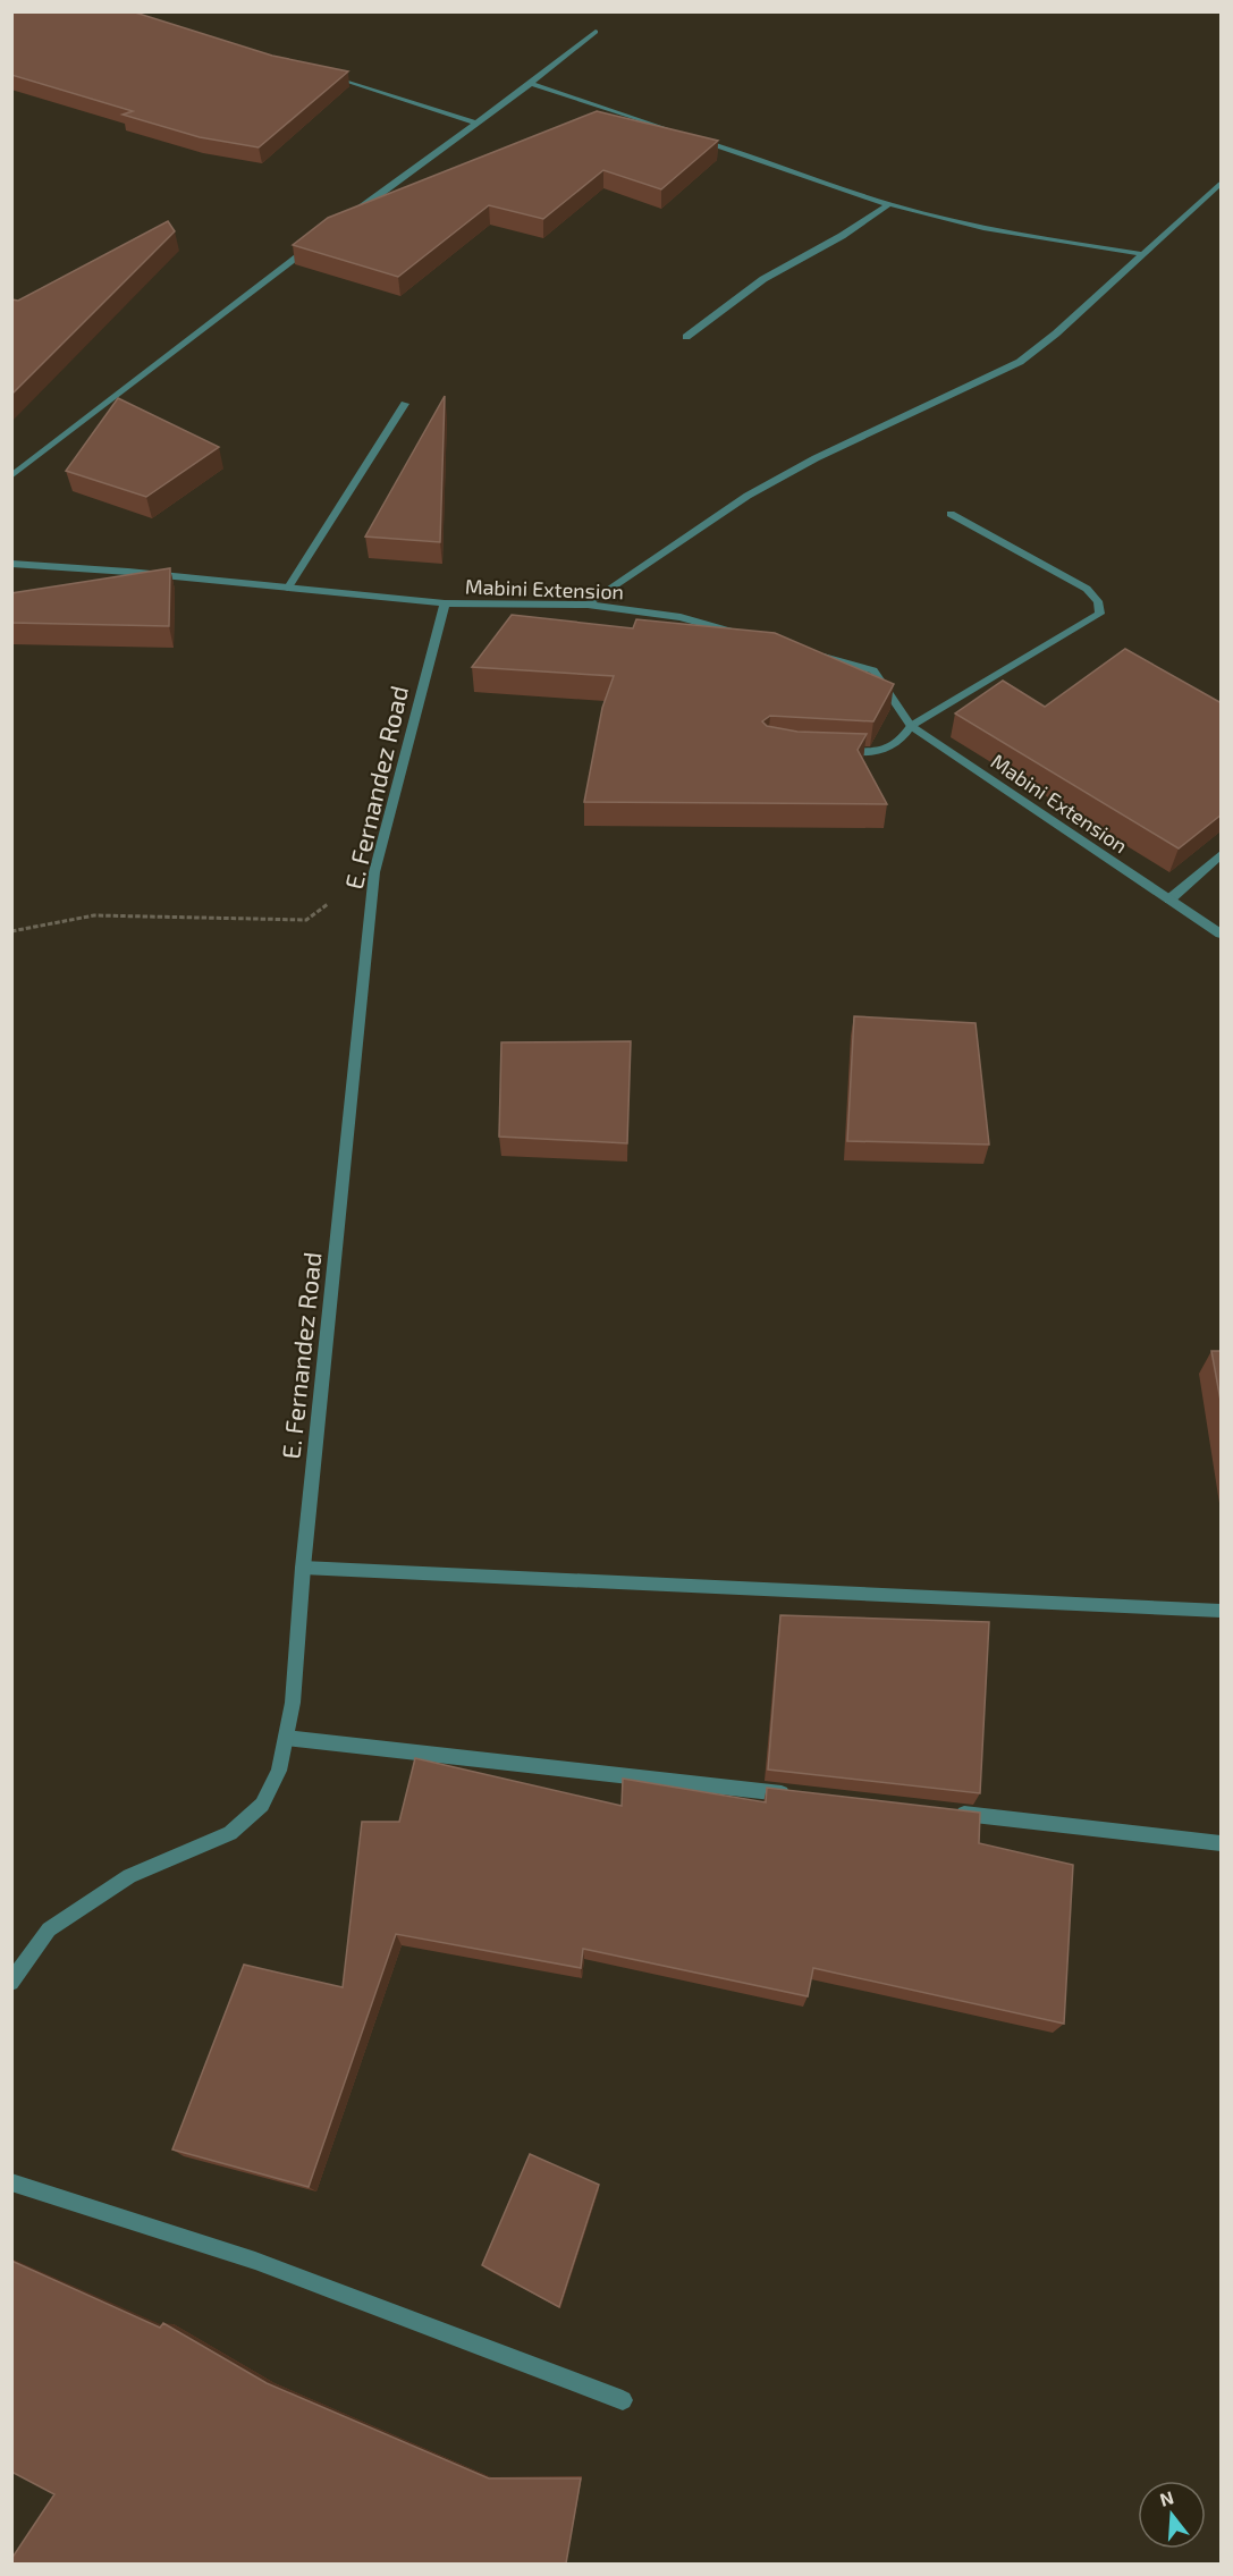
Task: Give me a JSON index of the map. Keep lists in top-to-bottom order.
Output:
{
  "streets": {
    "street": ["Mabini Extension", "E. Fernandez Road"]
  },
  "crossings": [
    ["Mabini Extension", "E. Fernandez Road"]
  ],
  "north": "top"
}
